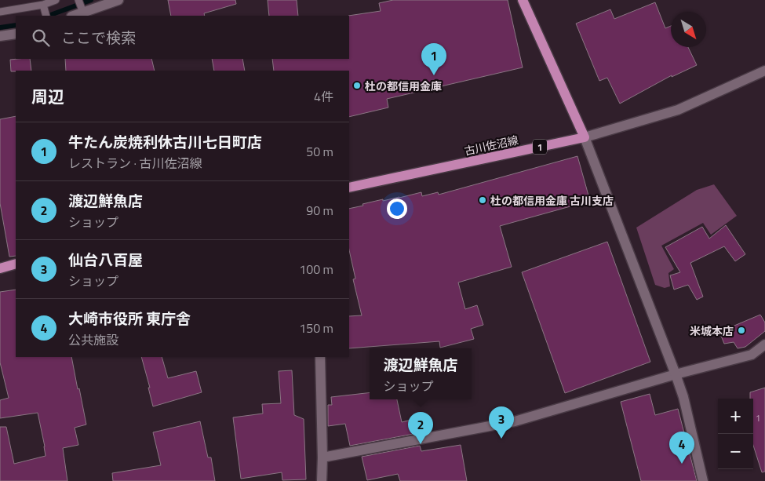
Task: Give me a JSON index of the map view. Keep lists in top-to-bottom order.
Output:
{
  "streets": {
    "main road": ["古川佐沼線", "1"]
  },
  "places": ["杜の都信用金庫", "杜の都信用金庫 古川支店", "米城本店"],
  "house_numbers": ["1"],
  "north": "bottom right",
  "page": {
    "search": "ここで検索",
    "pins": [
      "1",
      "3",
      "2",
      "4"
    ],
    "heading": ["周辺", "4件"],
    "list": [
      {
        "mark": "1",
        "name": "牛たん炭焼利休古川七日町店",
        "note": "レストラン · 古川佐沼線",
        "value": "50 m"
      },
      {
        "mark": "2",
        "name": "渡辺鮮魚店",
        "note": "ショップ",
        "value": "90 m"
      },
      {
        "mark": "3",
        "name": "仙台八百屋",
        "note": "ショップ",
        "value": "100 m"
      },
      {
        "mark": "4",
        "name": "大崎市役所 東庁舎",
        "note": "公共施設",
        "value": "150 m"
      }
    ],
    "popup": ["渡辺鮮魚店", "ショップ"],
    "map_buttons": ["+", "−"]
  }
}
